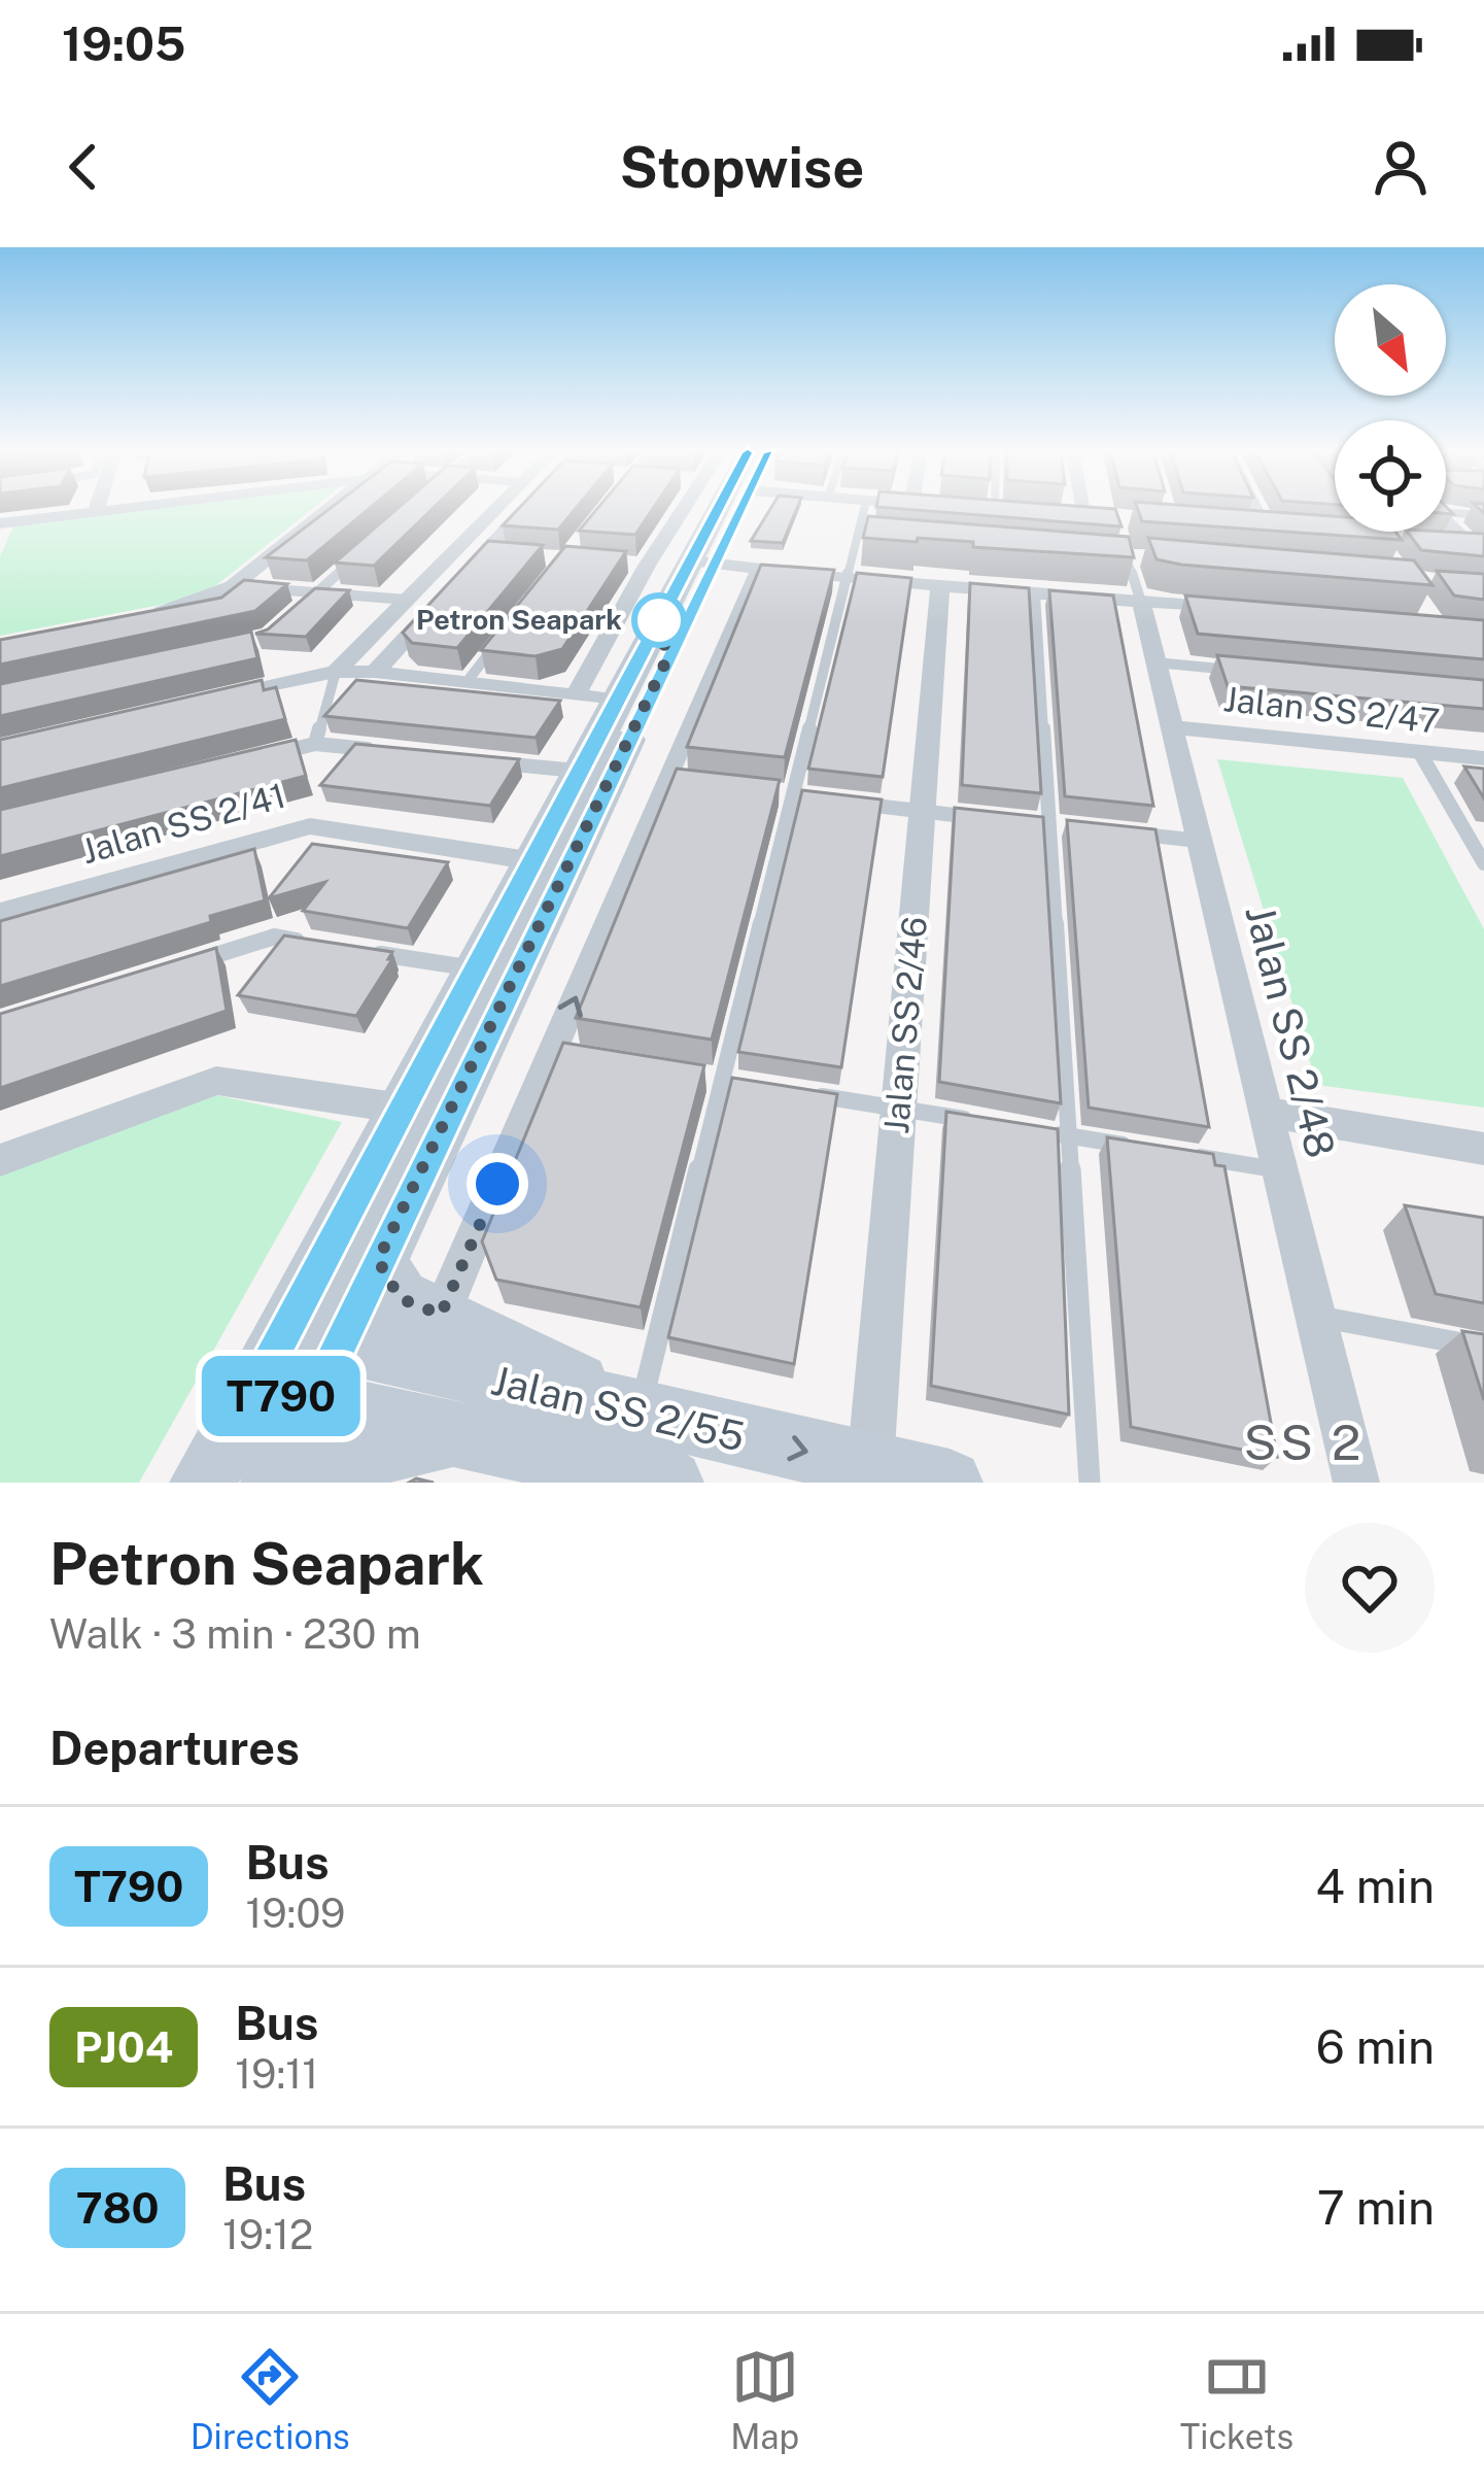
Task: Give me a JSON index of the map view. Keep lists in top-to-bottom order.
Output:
{
  "streets": {
    "main road": ["Jalan SS 2/55"],
    "street": [
      "Jalan SS 2/47",
      "Jalan SS 2/41",
      "Jalan SS 2/46",
      "Jalan SS 2/48"
    ]
  },
  "crossings": [
    ["Jalan SS 2/47", "Jalan SS 2/48"],
    ["Jalan SS 2/46", "Jalan SS 2/55"]
  ],
  "districts": ["SS 2"],
  "places": ["Petron Seapark"],
  "lines": ["bus line T790"],
  "north": "bottom right",
  "page": {
    "status": "19:05",
    "header": "Stopwise",
    "on_map": "T790",
    "heading": [
      ["Petron Seapark", "Walk · 3 min · 230 m"],
      "Departures"
    ],
    "list": [
      {
        "mark": "T790",
        "name": "Bus",
        "note": "19:09",
        "value": "4 min"
      },
      {
        "mark": "PJ04",
        "name": "Bus",
        "note": "19:11",
        "value": "6 min"
      },
      {
        "mark": "780",
        "name": "Bus",
        "note": "19:12",
        "value": "7 min"
      }
    ],
    "tabs": ["Directions", "Map", "Tickets"]
  }
}
